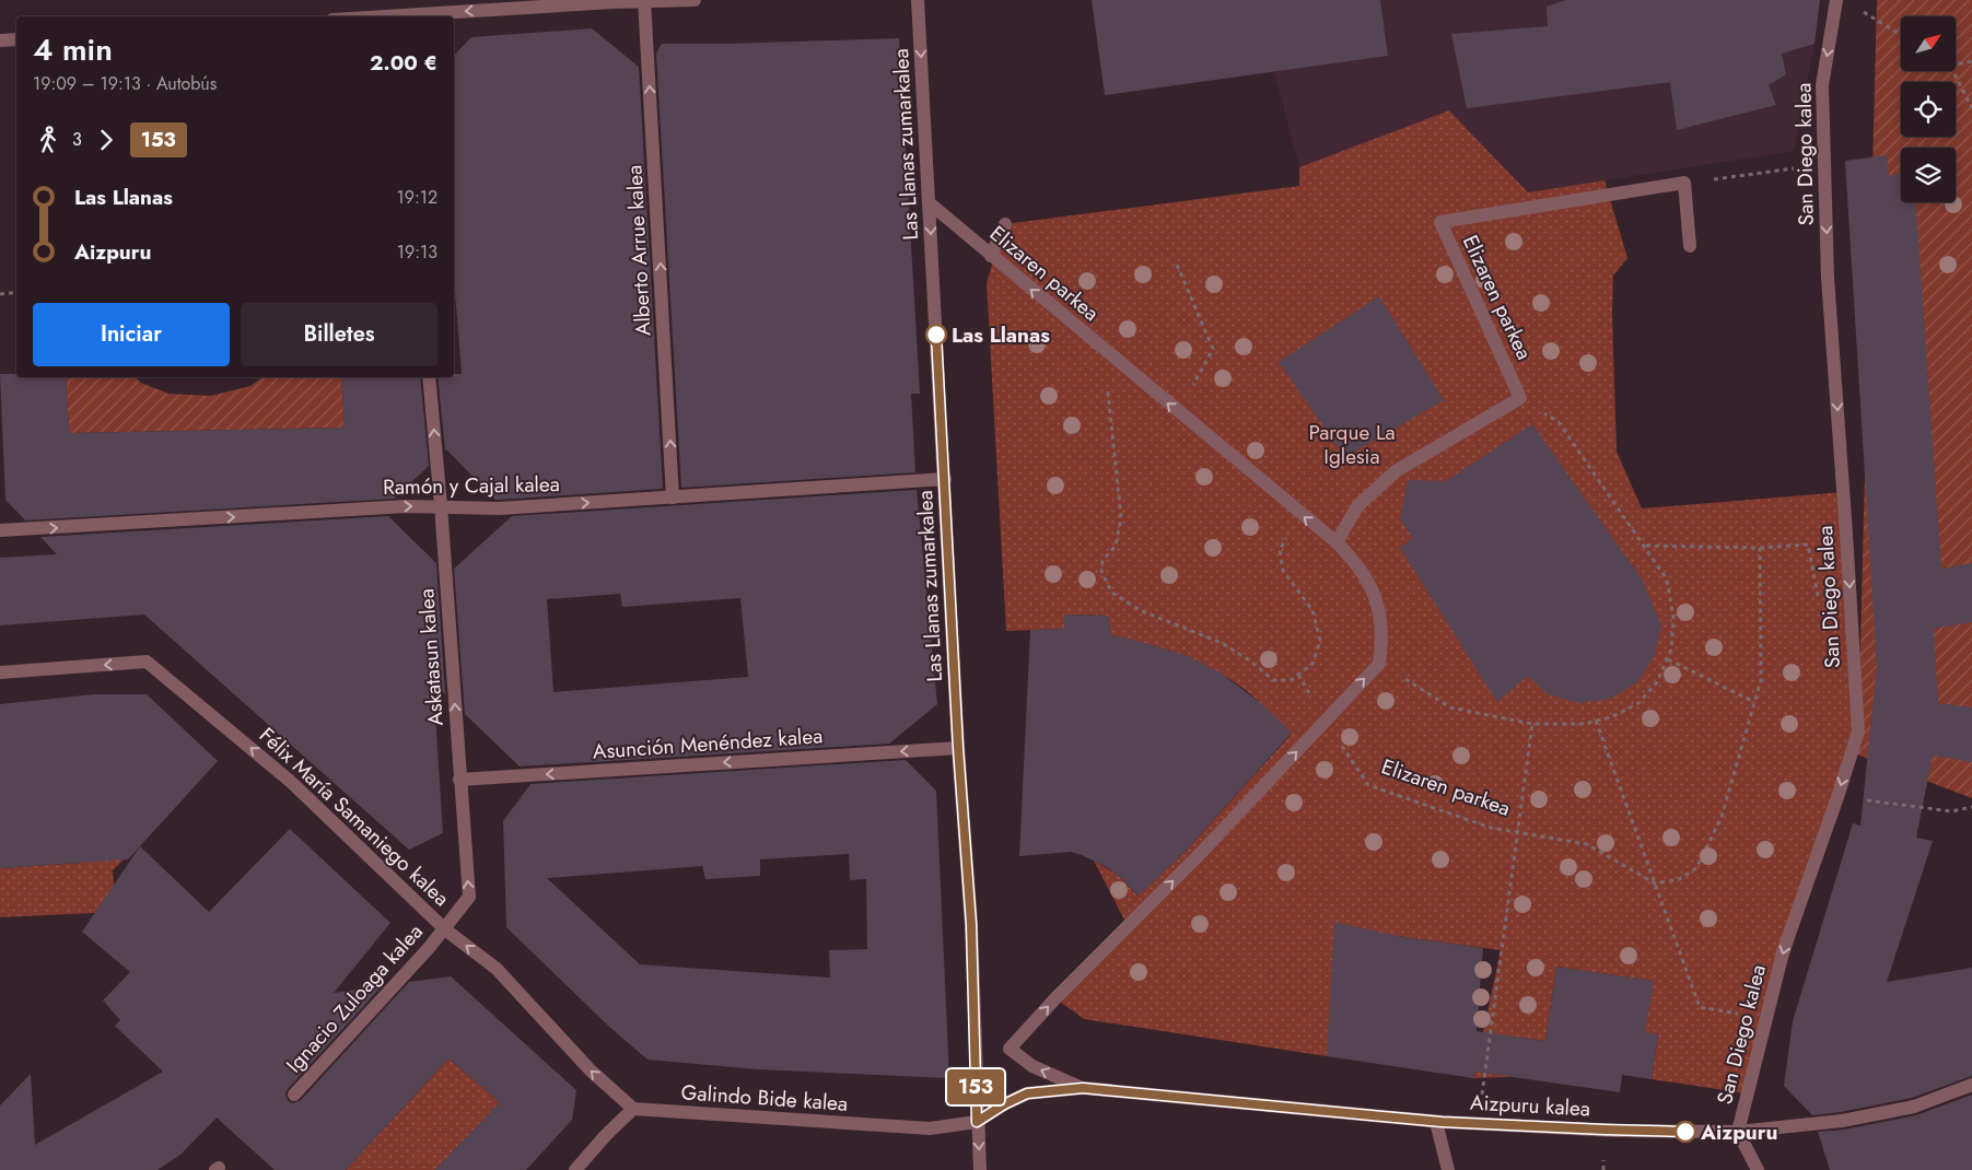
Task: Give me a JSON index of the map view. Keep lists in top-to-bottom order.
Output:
{
  "streets": {
    "street": [
      "Las Llanas zumarkalea",
      "San Diego kalea",
      "Alberto Arrue kalea",
      "Elizaren parkea",
      "Ramón y Cajal kalea",
      "Askatasun kalea",
      "Asunción Menéndez kalea",
      "Félix María Samaniego kalea",
      "Ignacio Zuloaga kalea",
      "Galindo Bide kalea",
      "Aizpuru kalea"
    ]
  },
  "crossings": [
    ["Las Llanas zumarkalea", "Elizaren parkea"],
    ["Las Llanas zumarkalea", "Ramón y Cajal kalea"],
    ["Las Llanas zumarkalea", "Asunción Menéndez kalea"],
    ["Las Llanas zumarkalea", "Galindo Bide kalea"],
    ["Las Llanas zumarkalea", "Aizpuru kalea"],
    ["San Diego kalea", "Aizpuru kalea"],
    ["Alberto Arrue kalea", "Ramón y Cajal kalea"],
    ["Elizaren parkea", "Aizpuru kalea"],
    ["Ramón y Cajal kalea", "Askatasun kalea"],
    ["Askatasun kalea", "Asunción Menéndez kalea"],
    ["Askatasun kalea", "Félix María Samaniego kalea"],
    ["Askatasun kalea", "Ignacio Zuloaga kalea"],
    ["Félix María Samaniego kalea", "Ignacio Zuloaga kalea"],
    ["Félix María Samaniego kalea", "Galindo Bide kalea"],
    ["Galindo Bide kalea", "Aizpuru kalea"]
  ],
  "one_way": [
    "Las Llanas zumarkalea",
    "San Diego kalea",
    "Alberto Arrue kalea",
    "Ramón y Cajal kalea",
    "Askatasun kalea",
    "Asunción Menéndez kalea",
    "Félix María Samaniego kalea"
  ],
  "parks": ["Parque La Iglesia"],
  "places": ["Las Llanas", "Aizpuru"],
  "lines": ["bus line 153"],
  "north": "top right",
  "page": {
    "on_map": "153",
    "heading": ["4 min", "19:09 – 19:13 · Autobús", "2.00 €"],
    "legs": ["3", "153"],
    "list": [
      {
        "name": "Las Llanas",
        "value": "19:12"
      },
      {
        "name": "Aizpuru",
        "value": "19:13"
      }
    ],
    "buttons": ["Iniciar", "Billetes"]
  }
}
